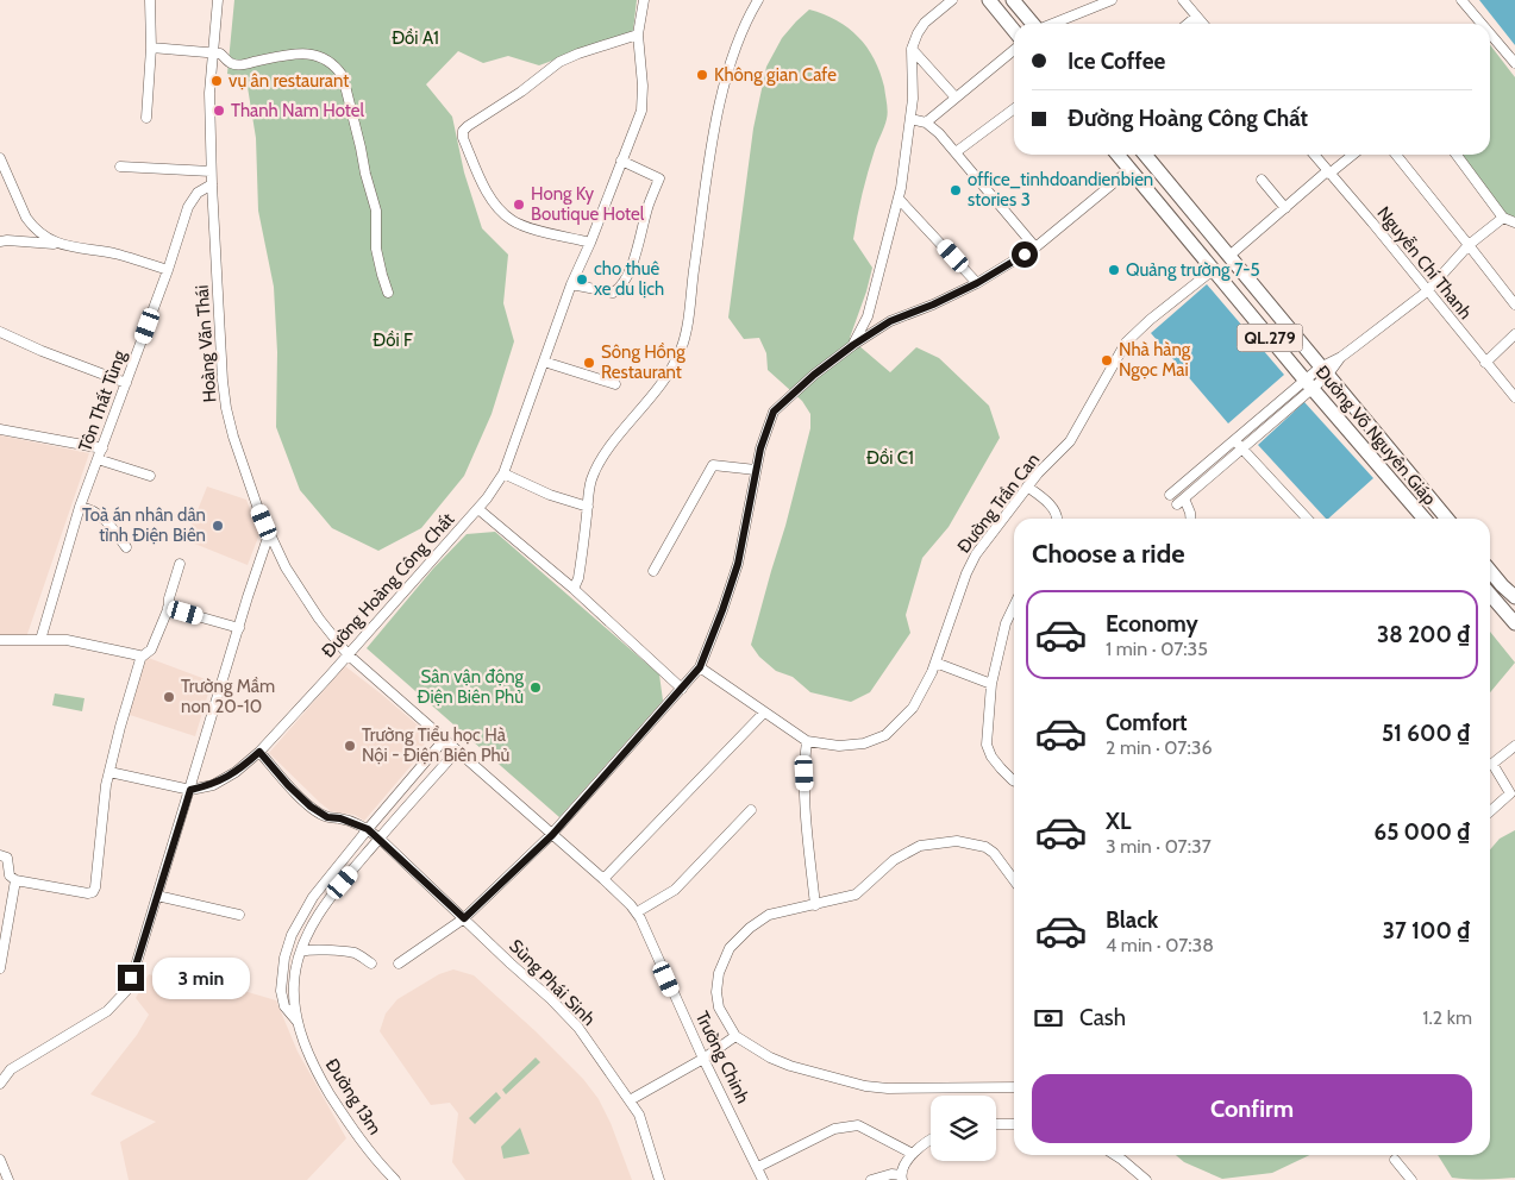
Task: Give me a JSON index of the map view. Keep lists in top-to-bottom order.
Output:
{
  "streets": {
    "highway": ["QL.279", "Đường Võ Nguyên Giáp"],
    "street": [
      "Nguyễn Chí Thanh",
      "Hoàng Văn Thái",
      "Tôn Thất Tùng",
      "Đường Trần Can",
      "Đường Hoàng Công Chất",
      "Sùng Phái Sinh",
      "Trường Chinh",
      "Đường 13m"
    ]
  },
  "crossings": [
    ["Hoàng Văn Thái", "Tôn Thất Tùng"],
    ["Hoàng Văn Thái", "Đường Hoàng Công Chất"],
    ["Hoàng Văn Thái", "Trường Chinh"],
    ["Đường Võ Nguyên Giáp", "Đường Trần Can"],
    ["Đường Hoàng Công Chất", "Trường Chinh"]
  ],
  "parks": ["Đồi A1", "Đồi F", "Đồi C1"],
  "places": [
    "Không gian Cafe",
    "vụ ân restaurant",
    "Thanh Nam Hotel",
    "office_tinhdoandienbien stories 3",
    "Hong Ky Boutique Hotel",
    "Quảng trường 7-5",
    "cho thuê xe du lịch",
    "Nhà hàng Ngọc Mai",
    "Sông Hồng Restaurant",
    "Toà án nhân dân tỉnh Điện Biên",
    "Sân vận động Điện Biên Phủ",
    "Trường Mầm non 20-10",
    "Trường Tiểu học Hà Nội - Điện Biên Phủ"
  ],
  "page": {
    "banner": ["Ice Coffee", "Đường Hoàng Công Chất"],
    "heading": "Choose a ride",
    "list": [
      {
        "name": "Economy",
        "note": "1 min · 07:35",
        "value": "38 200 ₫"
      },
      {
        "name": "Comfort",
        "note": "2 min · 07:36",
        "value": "51 600 ₫"
      },
      {
        "name": "XL",
        "note": "3 min · 07:37",
        "value": "65 000 ₫"
      },
      {
        "name": "Black",
        "note": "4 min · 07:38",
        "value": "37 100 ₫"
      }
    ],
    "bubble": "3 min",
    "pay": ["Cash", "1.2 km"],
    "buttons": "Confirm"
  }
}
